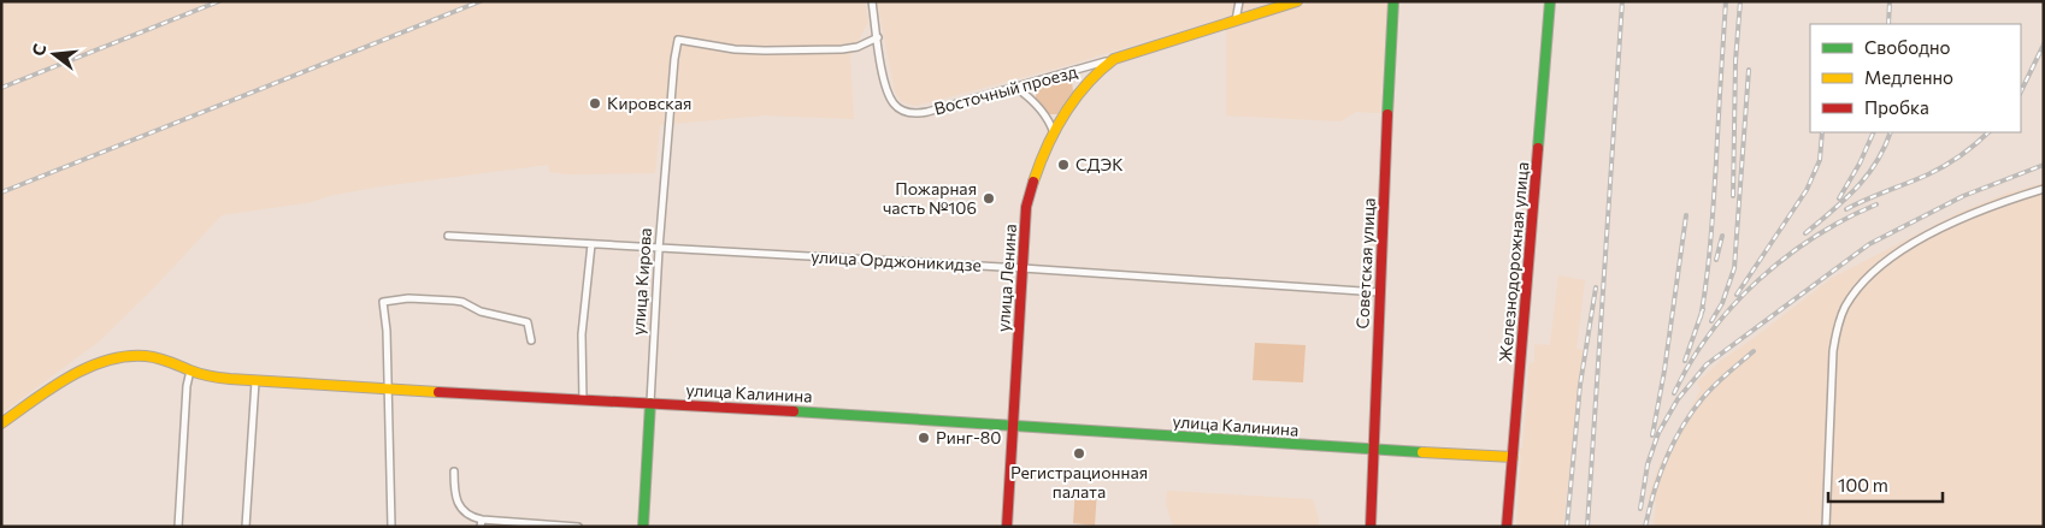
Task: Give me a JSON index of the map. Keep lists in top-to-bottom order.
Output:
{
  "streets": {
    "street": [
      "Восточный проезд",
      "улица Орджоникидзе",
      "Железнодорожная улица",
      "Советская улица",
      "улица Ленина",
      "улица Кирова",
      "улица Калинина"
    ]
  },
  "crossings": [
    ["Восточный проезд", "улица Ленина"],
    ["Восточный проезд", "улица Кирова"],
    ["улица Орджоникидзе", "Советская улица"],
    ["улица Орджоникидзе", "улица Ленина"],
    ["улица Орджоникидзе", "улица Кирова"],
    ["Железнодорожная улица", "улица Калинина"],
    ["Советская улица", "улица Калинина"],
    ["улица Ленина", "улица Калинина"],
    ["улица Кирова", "улица Калинина"]
  ],
  "places": [
    "Кировская",
    "СДЭК",
    "Пожарная часть №106",
    "Ринг-80",
    "Регистрационная палата"
  ],
  "legend": ["Свободно", "Медленно", "Пробка"],
  "scale_bar": "100 m",
  "north": "left"
}
